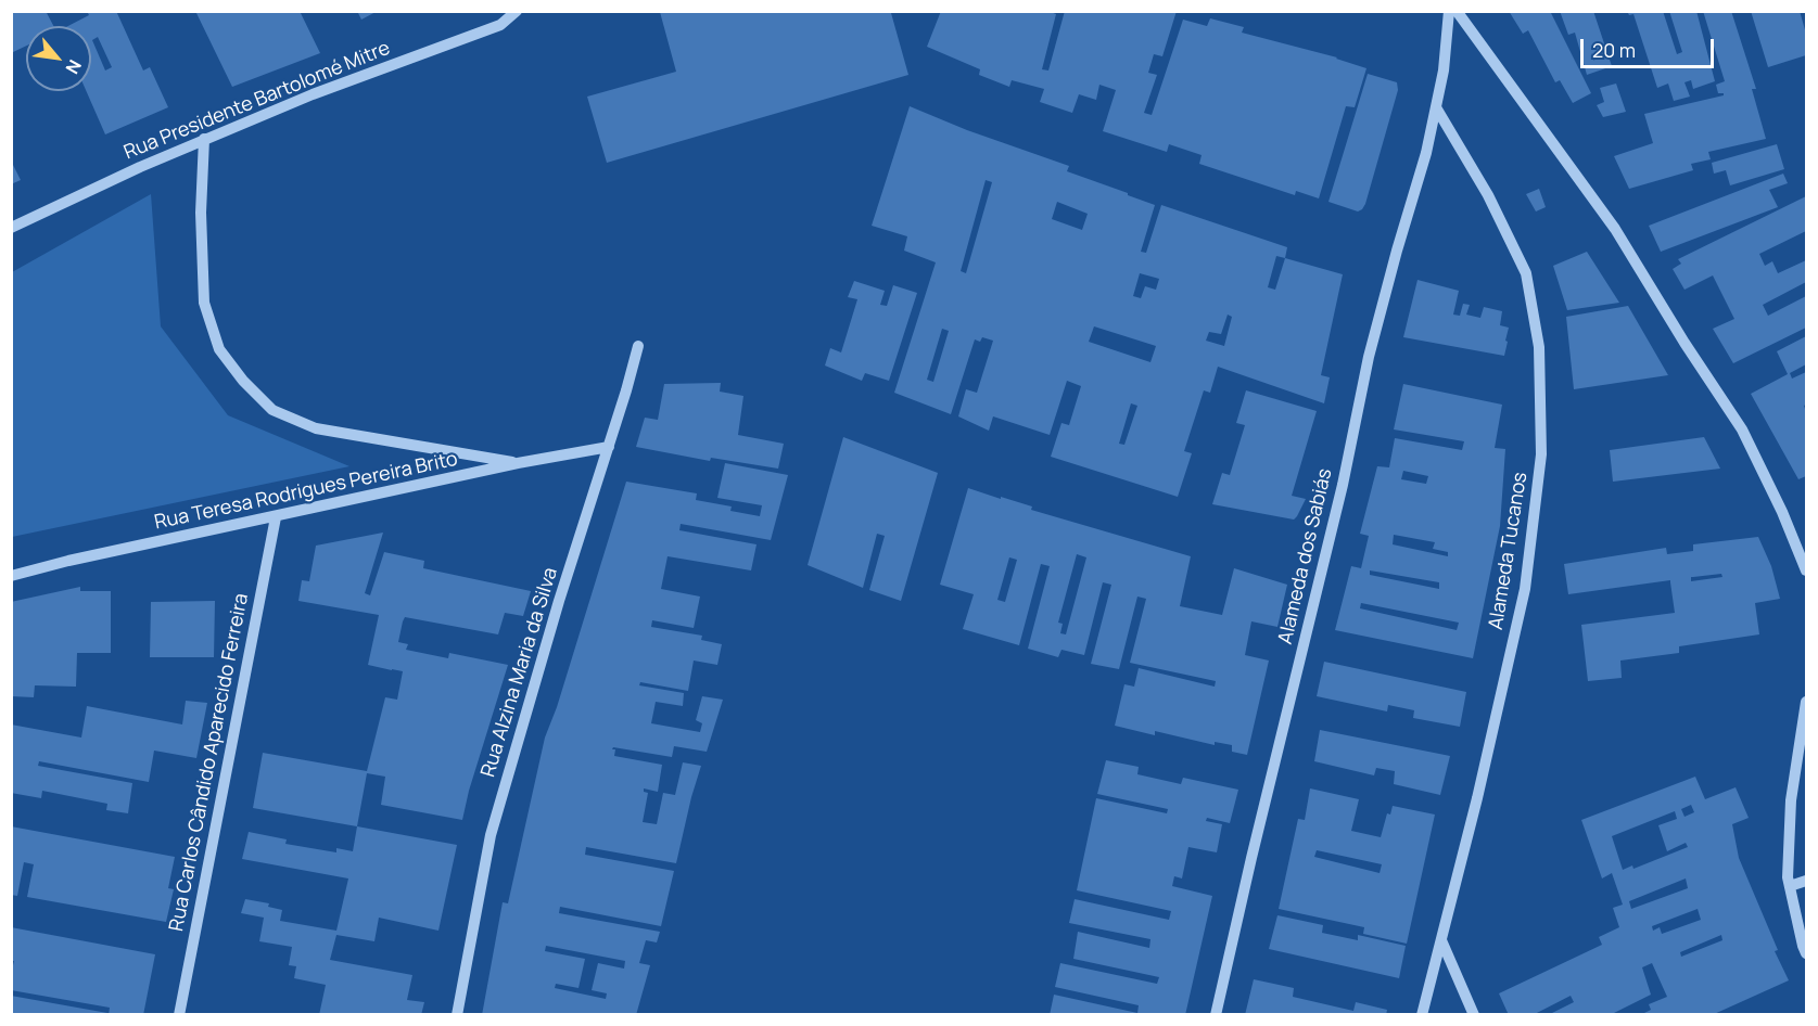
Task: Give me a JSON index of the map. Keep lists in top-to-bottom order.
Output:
{
  "streets": {
    "street": [
      "Rua Presidente Bartolomé Mitre",
      "Rua Teresa Rodrigues Pereira Brito",
      "Alameda Tucanos",
      "Alameda dos Sabiás",
      "Rua Alzina Maria da Silva",
      "Rua Carlos Cândido Aparecido Ferreira"
    ]
  },
  "crossings": [
    ["Rua Teresa Rodrigues Pereira Brito", "Rua Alzina Maria da Silva"],
    ["Rua Teresa Rodrigues Pereira Brito", "Rua Carlos Cândido Aparecido Ferreira"],
    ["Alameda Tucanos", "Alameda dos Sabiás"]
  ],
  "scale_bar": "20 m",
  "north": "bottom right"
}
